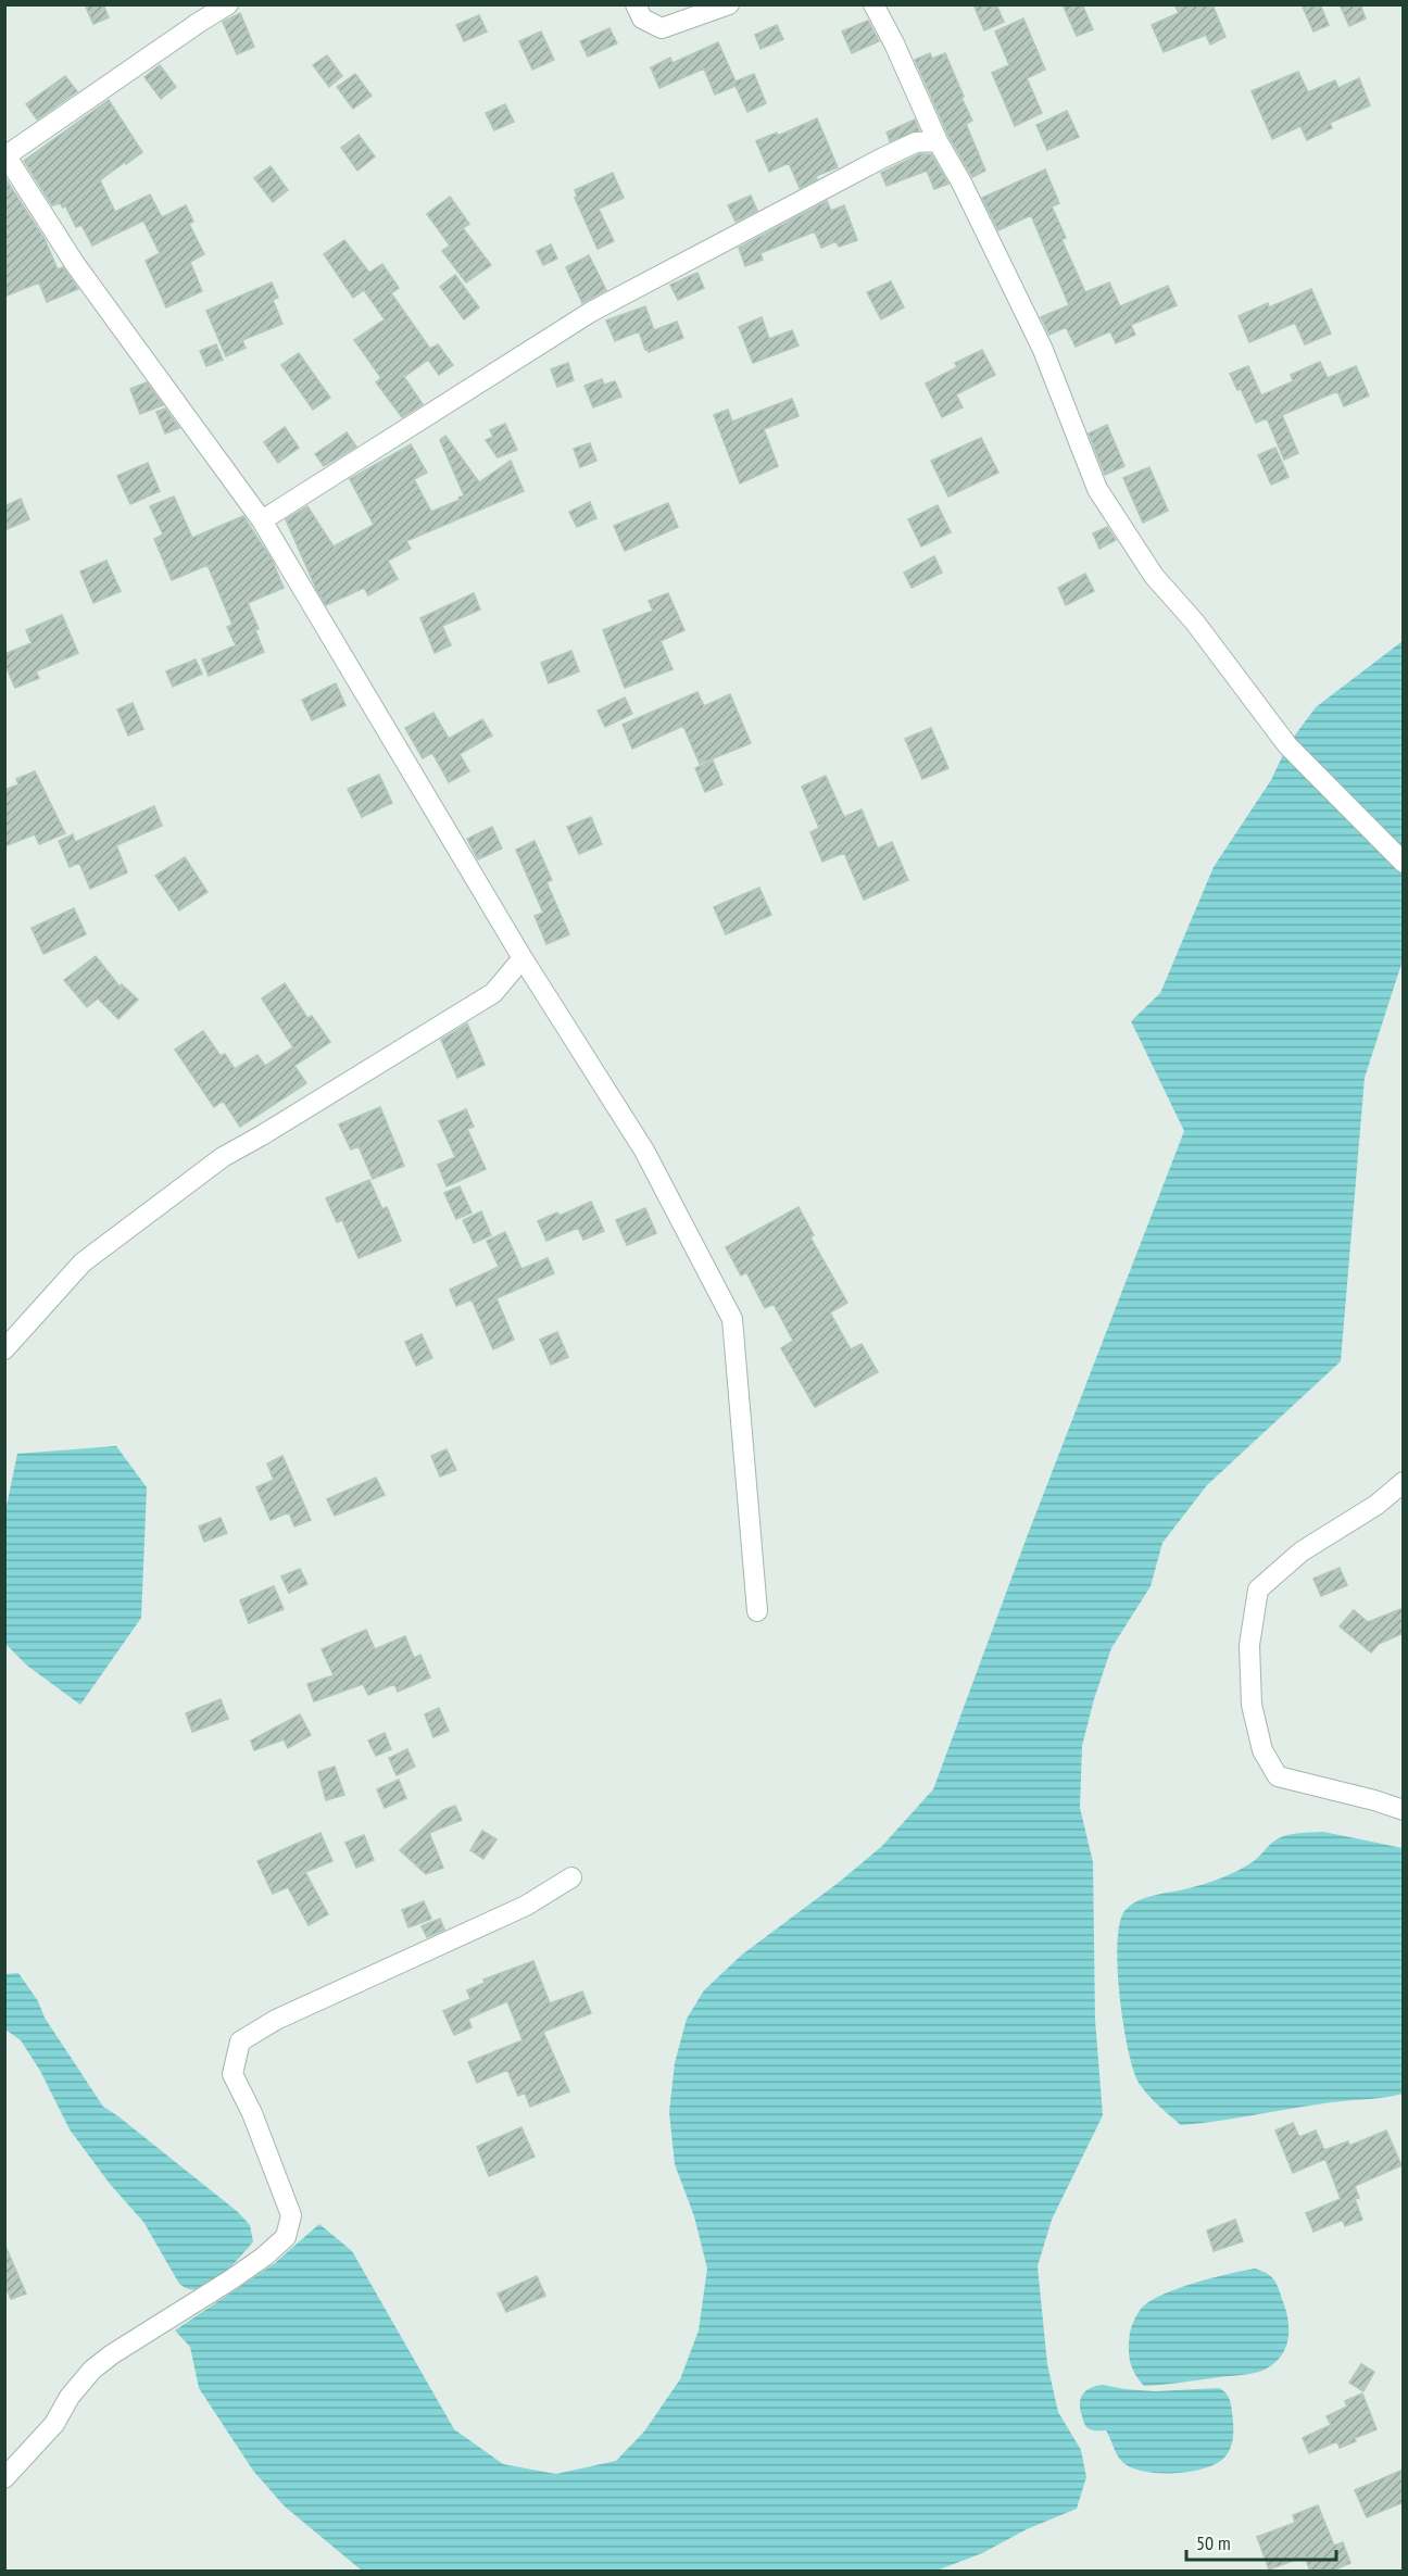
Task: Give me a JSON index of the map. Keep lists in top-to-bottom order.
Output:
{
  "scale_bar": "50 m"
}
